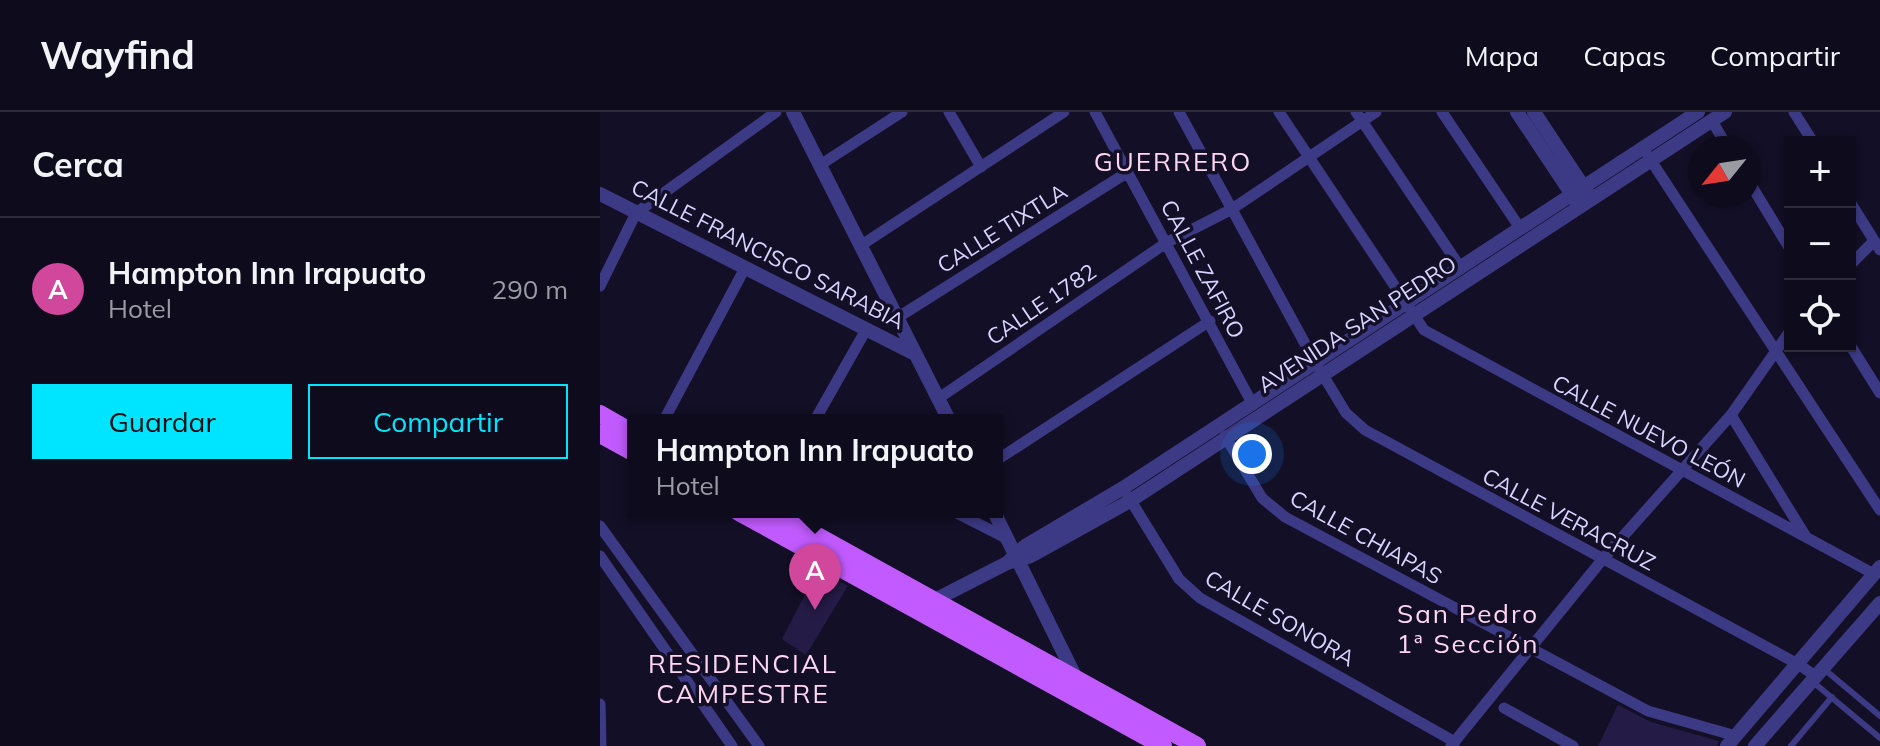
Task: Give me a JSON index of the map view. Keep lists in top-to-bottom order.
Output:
{
  "streets": {
    "street": [
      "CALLE TIXTLA",
      "CALLE FRANCISCO SARABIA",
      "CALLE ZAFIRO",
      "CALLE 1782",
      "AVENIDA SAN PEDRO",
      "CALLE NUEVO LEÓN",
      "CALLE VERACRUZ",
      "CALLE CHIAPAS",
      "CALLE SONORA"
    ]
  },
  "crossings": [
    ["CALLE TIXTLA", "CALLE ZAFIRO"],
    ["CALLE ZAFIRO", "CALLE 1782"],
    ["CALLE ZAFIRO", "AVENIDA SAN PEDRO"],
    ["CALLE 1782", "CALLE NUEVO LEÓN"],
    ["CALLE 1782", "CALLE VERACRUZ"],
    ["AVENIDA SAN PEDRO", "CALLE NUEVO LEÓN"],
    ["AVENIDA SAN PEDRO", "CALLE VERACRUZ"],
    ["AVENIDA SAN PEDRO", "CALLE CHIAPAS"],
    ["AVENIDA SAN PEDRO", "CALLE SONORA"]
  ],
  "districts": ["GUERRERO", "San Pedro 1ª Sección", "RESIDENCIAL CAMPESTRE"],
  "north": "bottom left",
  "page": {
    "header": "Wayfind",
    "nav": ["Mapa", "Capas", "Compartir"],
    "heading": "Cerca",
    "map_buttons": ["+", "−"],
    "list": [
      {
        "mark": "A",
        "name": "Hampton Inn Irapuato",
        "note": "Hotel",
        "value": "290 m"
      }
    ],
    "buttons": ["Guardar", "Compartir"],
    "popup": ["Hampton Inn Irapuato", "Hotel"],
    "pins": "A"
  }
}
